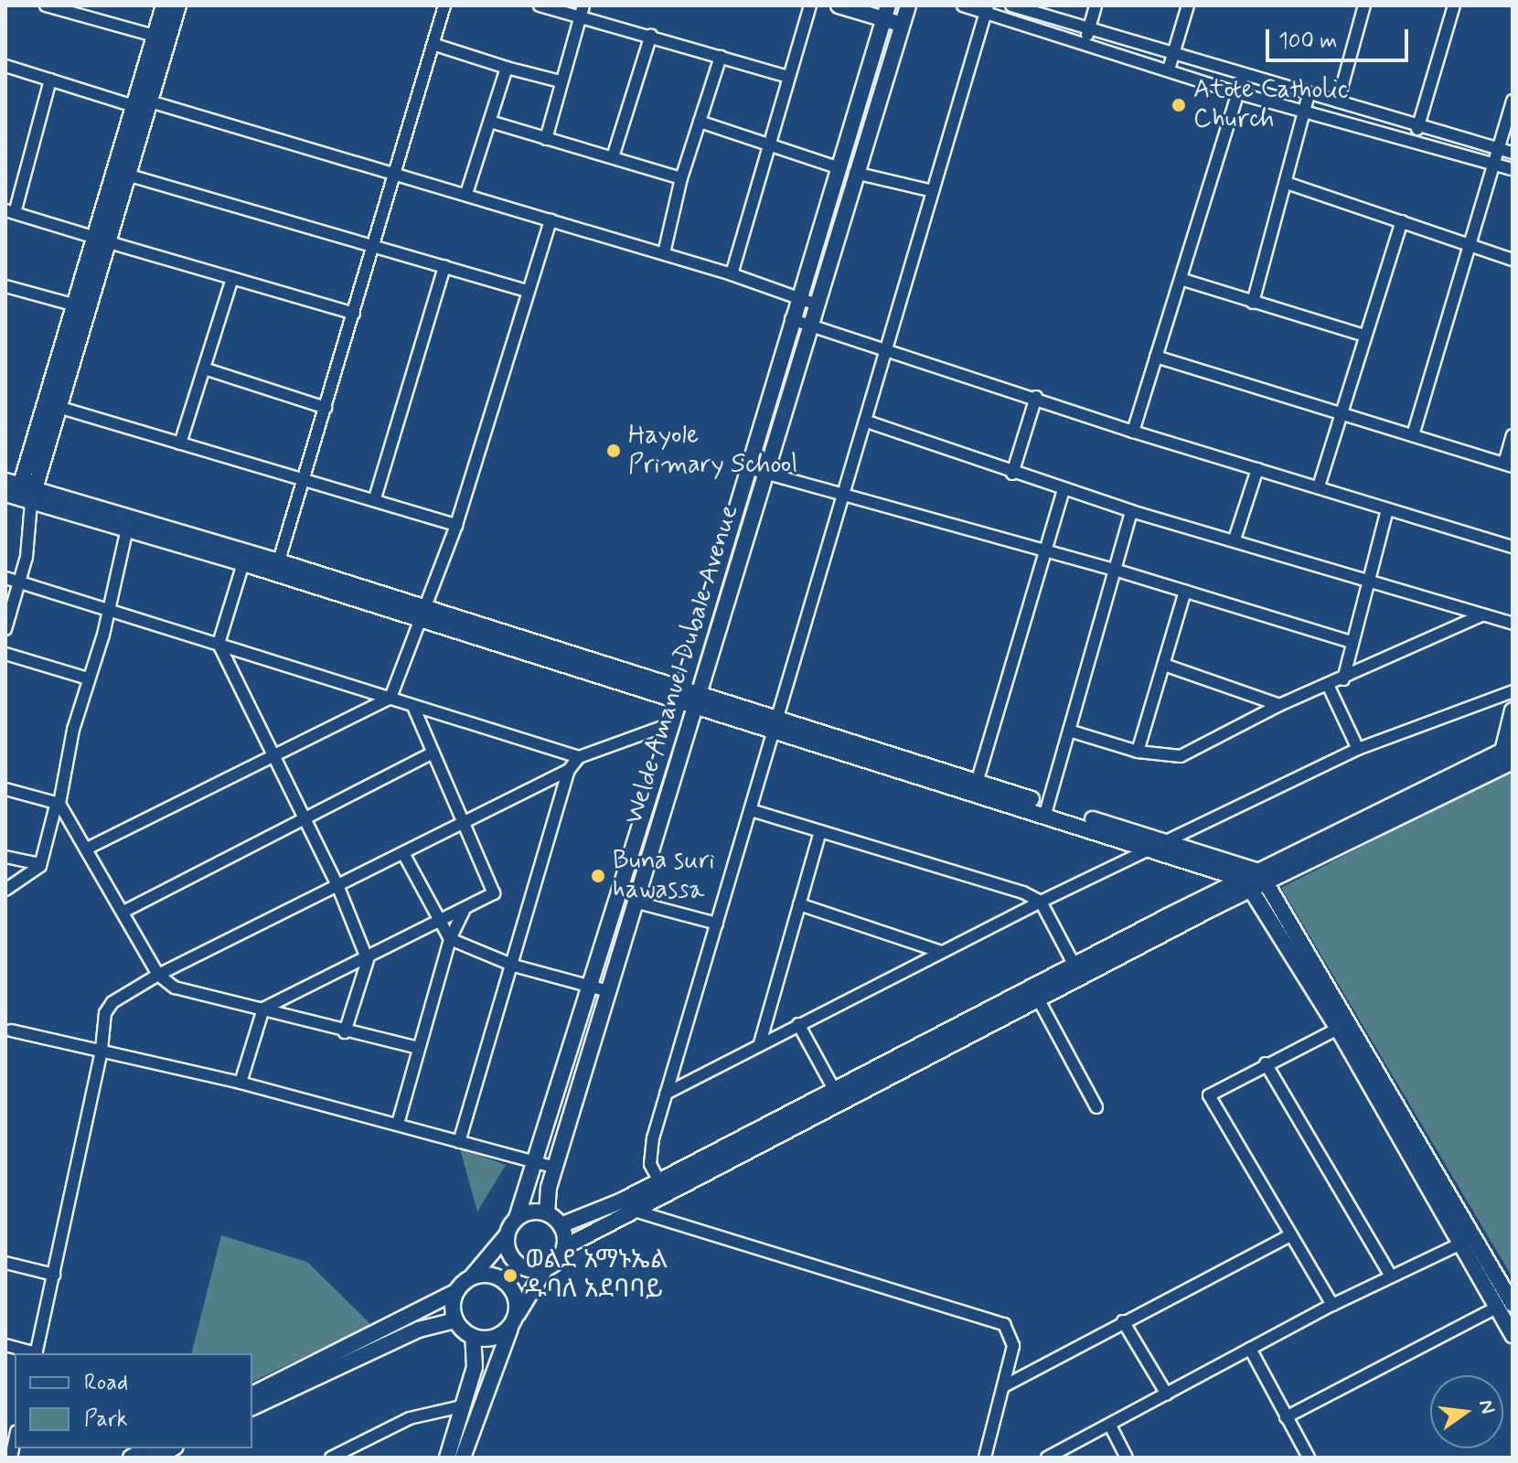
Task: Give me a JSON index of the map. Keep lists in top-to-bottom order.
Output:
{
  "streets": {
    "main road": ["Welde Amanuel Dubale Avenue"]
  },
  "places": [
    "Atote Catholic Church",
    "Hayole Primary School",
    "Buna suri hawassa",
    "ወልደ አማኑኤል ዱባለ አደባባይ"
  ],
  "legend": ["Road", "Park"],
  "scale_bar": "100 m",
  "north": "right"
}
